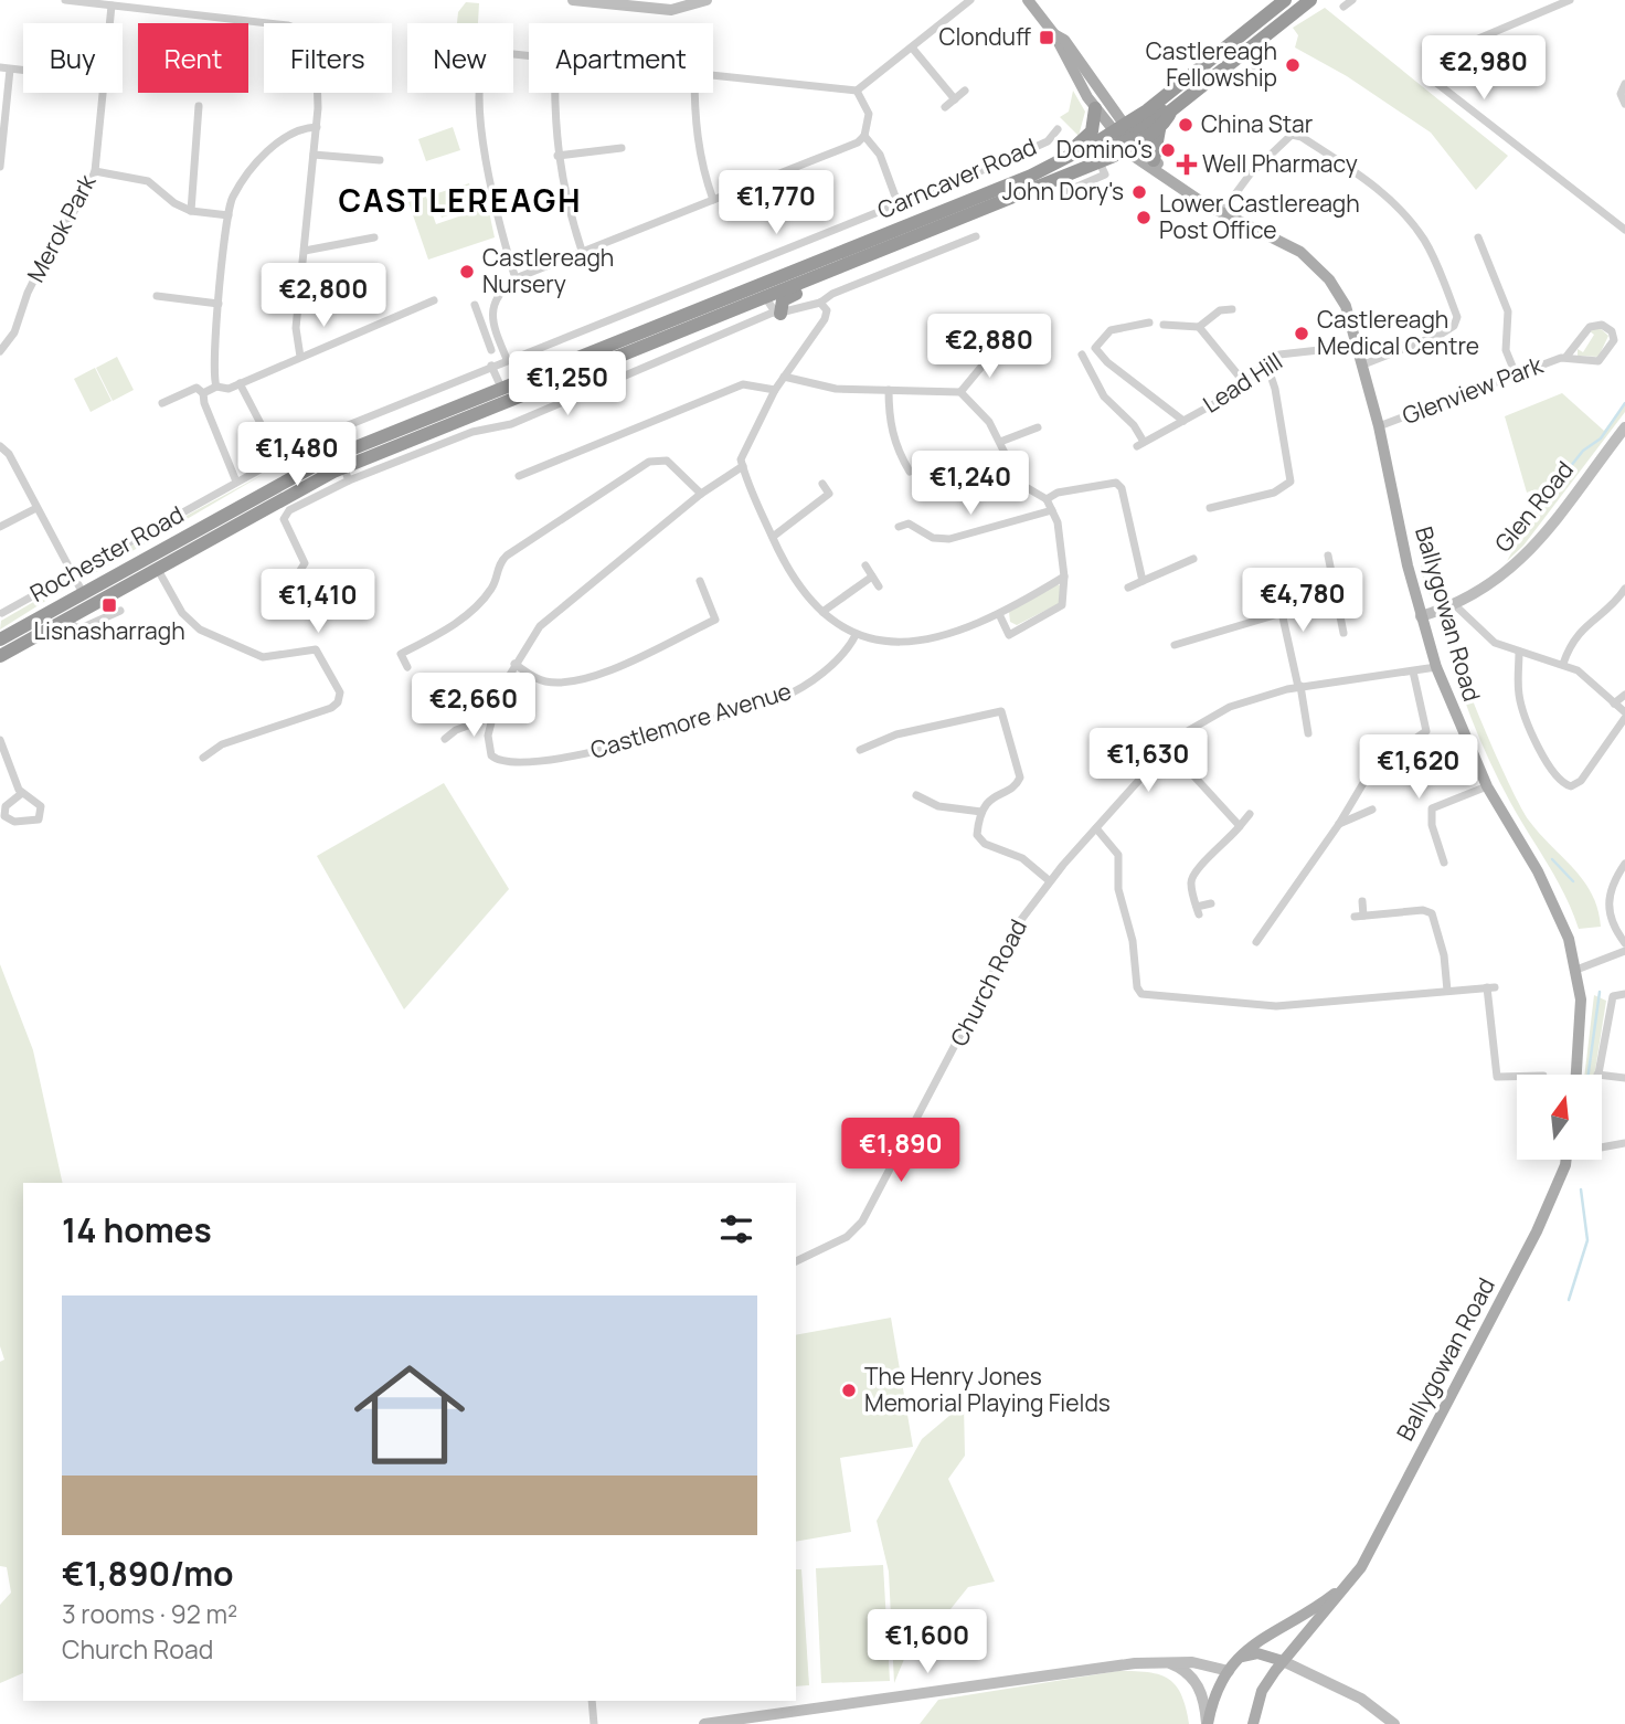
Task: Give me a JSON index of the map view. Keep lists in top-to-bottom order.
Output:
{
  "streets": {
    "main road": ["Ballygowan Road"],
    "street": [
      "Carncaver Road",
      "Merok Park",
      "Lead Hill",
      "Glenview Park",
      "Glen Road",
      "Rochester Road",
      "Castlemore Avenue",
      "Church Road"
    ]
  },
  "crossings": [
    ["Carncaver Road", "Rochester Road"],
    ["Lead Hill", "Ballygowan Road"],
    ["Glenview Park", "Ballygowan Road"],
    ["Glen Road", "Ballygowan Road"],
    ["Ballygowan Road", "Church Road"]
  ],
  "districts": ["CASTLEREAGH"],
  "places": {
    "transit": ["Clonduff", "Lisnasharragh"],
    "other": [
      "Castlereagh Fellowship",
      "China Star",
      "Domino's",
      "John Dory's",
      "Lower Castlereagh Post Office",
      "Castlereagh Nursery",
      "Castlereagh Medical Centre",
      "The Henry Jones Memorial Playing Fields"
    ],
    "health": ["Well Pharmacy"]
  },
  "north": "top",
  "page": {
    "chip": [
      "Buy",
      "Rent",
      "Filters",
      "New",
      "Apartment"
    ],
    "price": [
      "€2,980",
      "€1,770",
      "€2,800",
      "€2,880",
      "€1,250",
      "€1,480",
      "€1,240",
      "€4,780",
      "€1,410",
      "€2,660",
      "€1,630",
      "€1,620",
      "€1,890",
      "€1,600"
    ],
    "heading": "14 homes",
    "list": [
      {
        "name": "€1,890/mo",
        "note": "3 rooms · 92 m² · Church Road"
      }
    ]
  }
}
